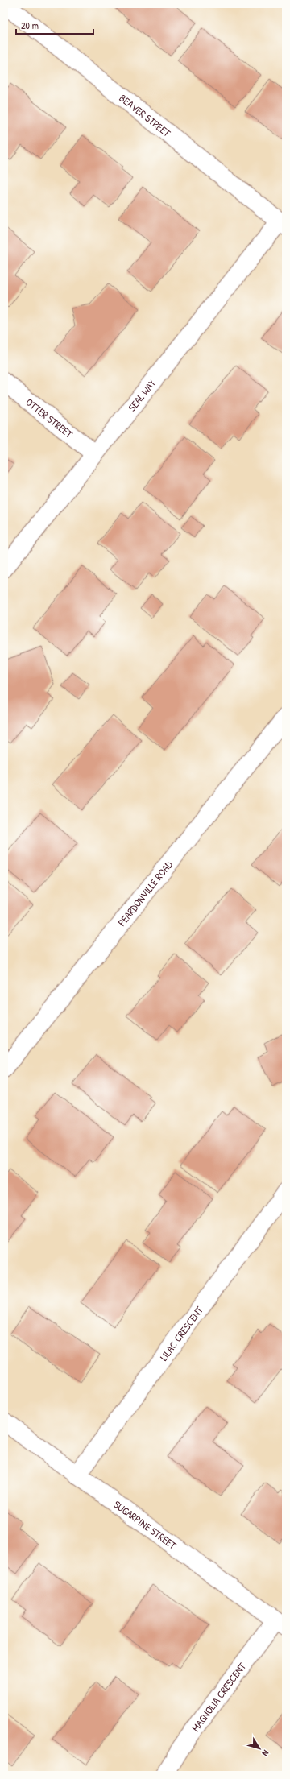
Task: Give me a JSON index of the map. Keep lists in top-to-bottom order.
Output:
{
  "streets": {
    "street": [
      "BEAVER STREET",
      "SEAL WAY",
      "OTTER STREET",
      "PEARDONVILLE ROAD",
      "LILAC CRESCENT",
      "SUGARPINE STREET",
      "MAGNOLIA CRESCENT"
    ]
  },
  "crossings": [
    ["BEAVER STREET", "SEAL WAY"],
    ["SEAL WAY", "OTTER STREET"],
    ["LILAC CRESCENT", "SUGARPINE STREET"],
    ["SUGARPINE STREET", "MAGNOLIA CRESCENT"]
  ],
  "scale_bar": "20 m",
  "north": "bottom right"
}
